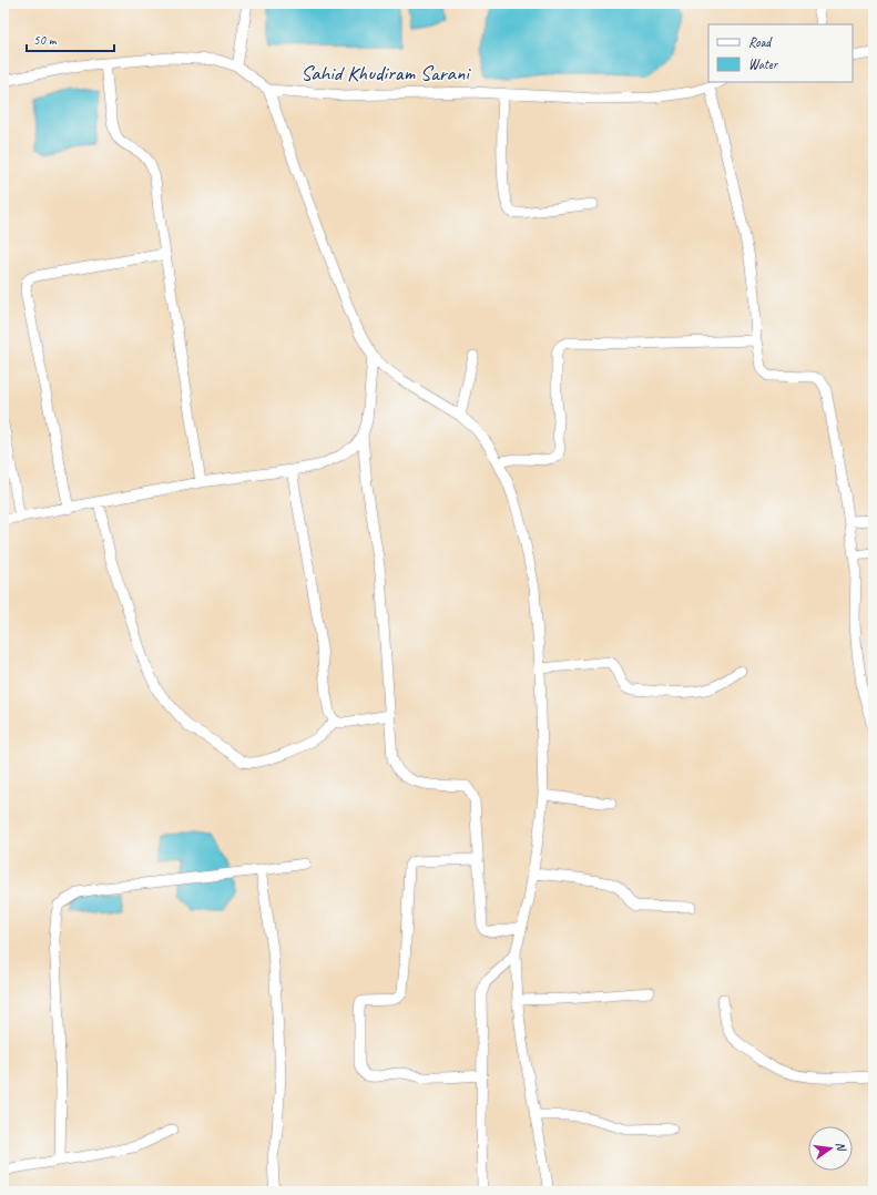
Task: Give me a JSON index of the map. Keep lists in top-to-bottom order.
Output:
{
  "streets": {
    "street": ["Sahid Khudiram Sarani"]
  },
  "legend": ["Road", "Water"],
  "scale_bar": "50 m",
  "north": "right"
}
